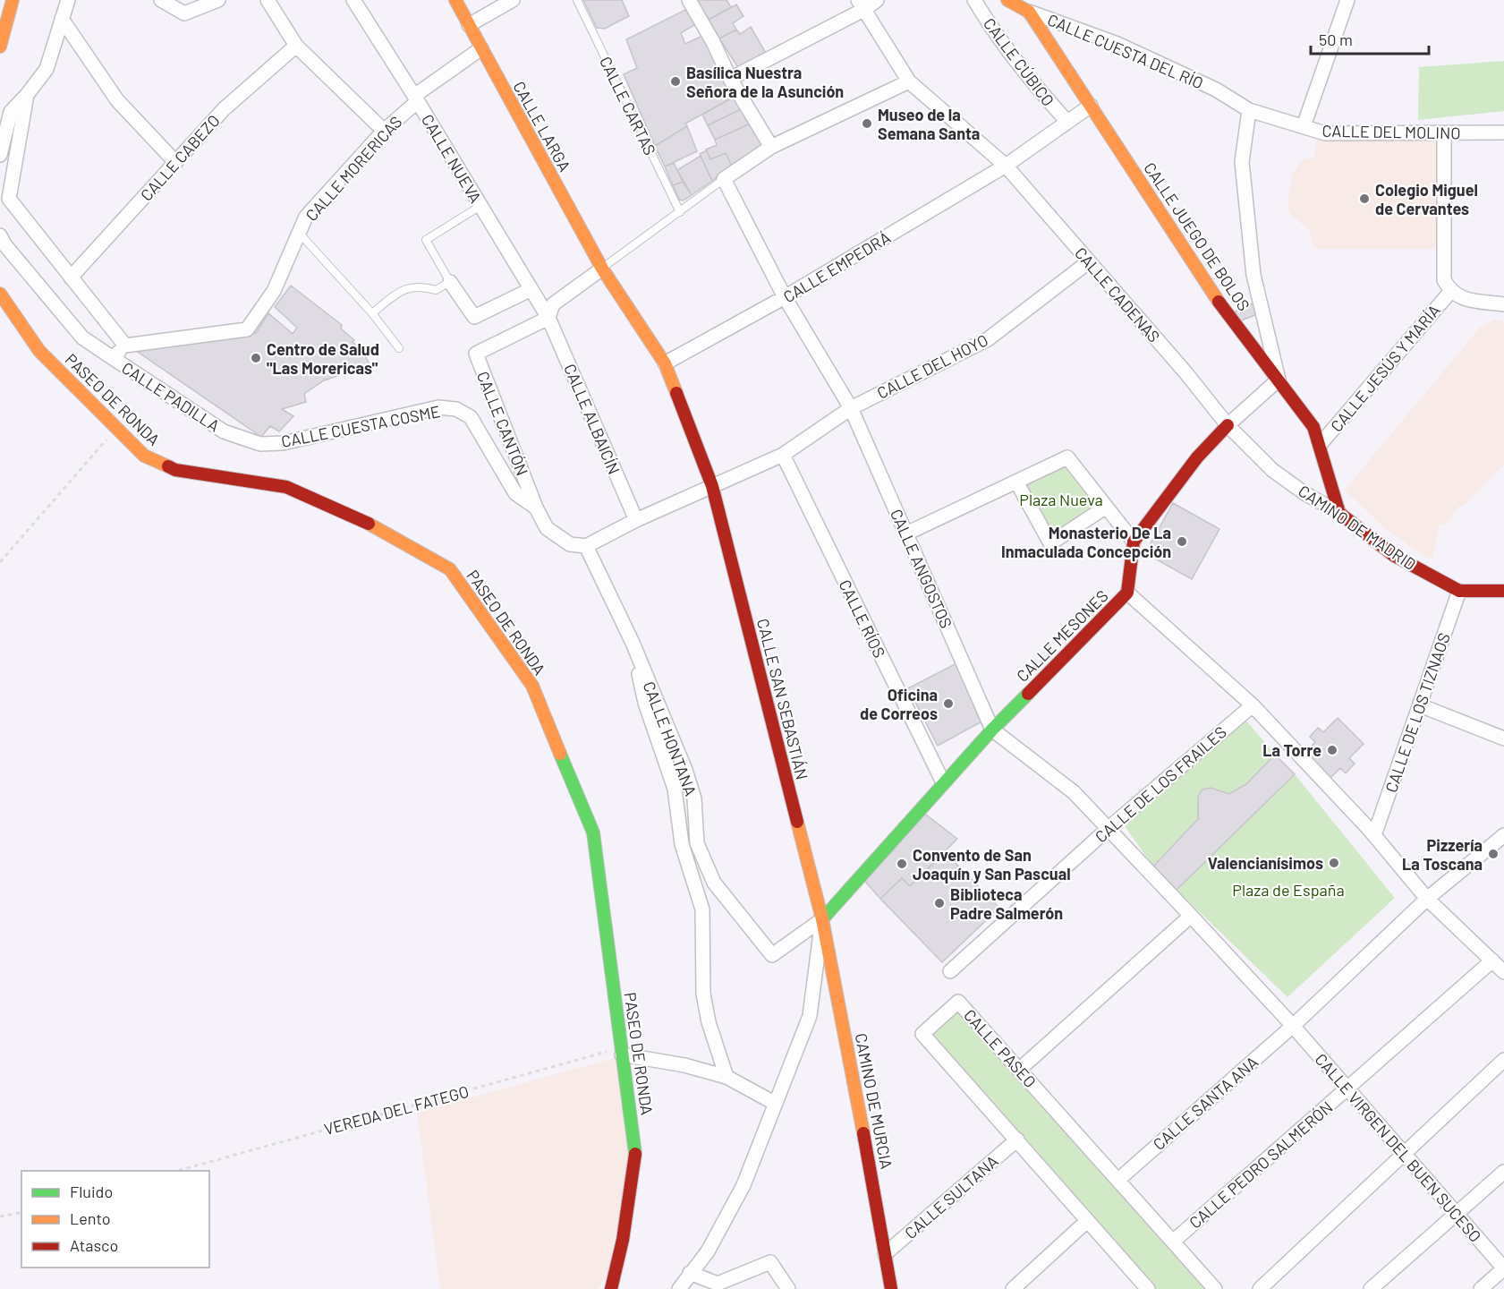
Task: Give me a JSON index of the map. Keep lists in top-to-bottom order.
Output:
{
  "streets": {
    "main road": [
      "CALLE LARGA",
      "CALLE JUEGO DE BOLOS",
      "PASEO DE RONDA",
      "CAMINO DE MADRID",
      "CALLE MESONES",
      "CALLE SAN SEBASTIÁN",
      "CAMINO DE MURCIA"
    ],
    "street": [
      "CALLE CUESTA DEL RÍO",
      "CALLE CÚBICO",
      "CALLE DEL MOLINO",
      "CALLE CABEZO",
      "CALLE NUEVA",
      "CALLE MORERICAS",
      "CALLE EMPEDRÁ",
      "CALLE CADENAS",
      "CALLE DEL HOYO",
      "CALLE JESÚS Y MARÍA",
      "CALLE PADILLA",
      "CALLE ALBAICÍN",
      "CALLE CANTÓN",
      "CALLE CUESTA COSME",
      "CALLE ANGOSTOS",
      "CALLE RÍOS",
      "CALLE DE LOS TIZNAOS",
      "CALLE HONTANA",
      "CALLE DE LOS FRAILES",
      "CALLE PASEO",
      "CALLE SANTA ANA",
      "CALLE VIRGEN DEL BUEN SUCESO",
      "CALLE PEDRO SALMERÓN",
      "CALLE SULTANA"
    ],
    "lane": ["CALLE CARTAS"],
    "path": ["VEREDA DEL FATEGO"]
  },
  "crossings": [
    ["CALLE CUESTA DEL RÍO", "CALLE DEL MOLINO"],
    ["CALLE CUESTA DEL RÍO", "CALLE JUEGO DE BOLOS"],
    ["CALLE CÚBICO", "CALLE EMPEDRÁ"],
    ["CALLE LARGA", "CALLE MORERICAS"],
    ["CALLE LARGA", "CALLE EMPEDRÁ"],
    ["CALLE LARGA", "CALLE SAN SEBASTIÁN"],
    ["CALLE NUEVA", "CALLE MORERICAS"],
    ["CALLE NUEVA", "CALLE ALBAICÍN"],
    ["CALLE NUEVA", "CALLE CANTÓN"],
    ["CALLE MORERICAS", "CALLE PADILLA"],
    ["CALLE JUEGO DE BOLOS", "CALLE EMPEDRÁ"],
    ["CALLE JUEGO DE BOLOS", "CALLE JESÚS Y MARÍA"],
    ["CALLE JUEGO DE BOLOS", "CAMINO DE MADRID"],
    ["CALLE EMPEDRÁ", "CALLE CADENAS"],
    ["CALLE EMPEDRÁ", "CALLE ANGOSTOS"],
    ["CALLE EMPEDRÁ", "CALLE SAN SEBASTIÁN"],
    ["CALLE CADENAS", "CALLE DEL HOYO"],
    ["CALLE CADENAS", "CAMINO DE MADRID"],
    ["CALLE DEL HOYO", "CALLE ALBAICÍN"],
    ["CALLE DEL HOYO", "CALLE CUESTA COSME"],
    ["CALLE DEL HOYO", "CALLE ANGOSTOS"],
    ["CALLE DEL HOYO", "CALLE RÍOS"],
    ["CALLE DEL HOYO", "CALLE SAN SEBASTIÁN"],
    ["CALLE DEL HOYO", "CALLE HONTANA"],
    ["CALLE PADILLA", "CALLE CUESTA COSME"],
    ["PASEO DE RONDA", "VEREDA DEL FATEGO"],
    ["CALLE ALBAICÍN", "CALLE CANTÓN"],
    ["CALLE CANTÓN", "CALLE CUESTA COSME"],
    ["CALLE CUESTA COSME", "CALLE HONTANA"],
    ["CAMINO DE MADRID", "CALLE DE LOS TIZNAOS"],
    ["CALLE ANGOSTOS", "CALLE MESONES"],
    ["CALLE RÍOS", "CALLE MESONES"],
    ["CALLE MESONES", "CALLE SAN SEBASTIÁN"],
    ["CALLE MESONES", "CALLE HONTANA"],
    ["CALLE MESONES", "CAMINO DE MURCIA"],
    ["CALLE SAN SEBASTIÁN", "CALLE HONTANA"],
    ["CALLE SAN SEBASTIÁN", "CAMINO DE MURCIA"],
    ["CALLE HONTANA", "CAMINO DE MURCIA"],
    ["CALLE PASEO", "CALLE SANTA ANA"],
    ["CALLE PASEO", "CALLE PEDRO SALMERÓN"],
    ["CALLE PASEO", "CALLE SULTANA"],
    ["CAMINO DE MURCIA", "CALLE SULTANA"],
    ["CALLE SANTA ANA", "CALLE VIRGEN DEL BUEN SUCESO"],
    ["CALLE VIRGEN DEL BUEN SUCESO", "CALLE PEDRO SALMERÓN"]
  ],
  "parks": ["Plaza Nueva", "Plaza de España"],
  "places": [
    "Basílica Nuestra Señora de la Asunción",
    "Museo de la Semana Santa",
    "Colegio Miguel de Cervantes",
    "Centro de Salud \"Las Morericas\"",
    "Monasterio De La Inmaculada Concepción",
    "Oficina de Correos",
    "La Torre",
    "Pizzería La Toscana",
    "Valencianísimos",
    "Convento de San Joaquín y San Pascual",
    "Biblioteca Padre Salmerón"
  ],
  "legend": ["Fluido", "Lento", "Atasco"],
  "scale_bar": "50 m"
}
